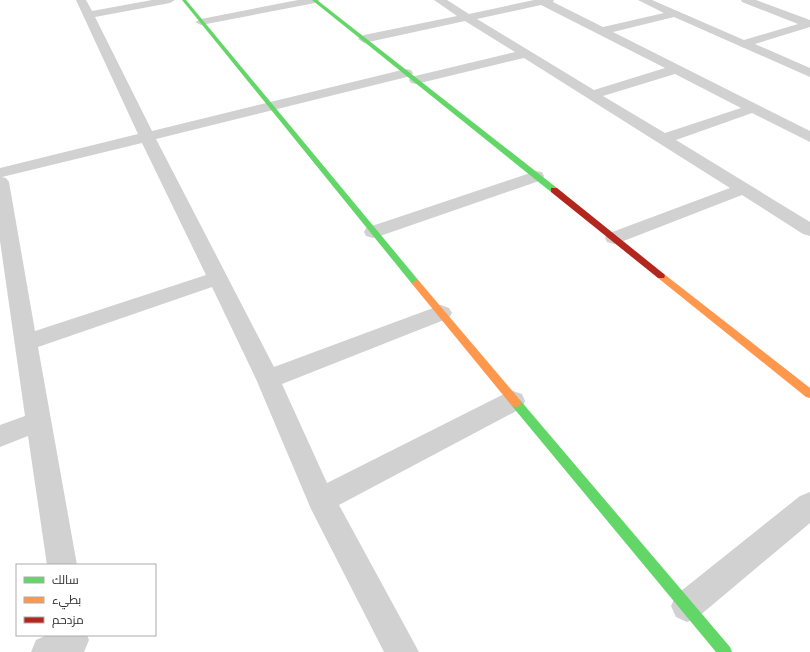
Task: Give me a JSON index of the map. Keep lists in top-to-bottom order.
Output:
{
  "legend": ["سالك", "بطيء", "مزدحم"]
}
